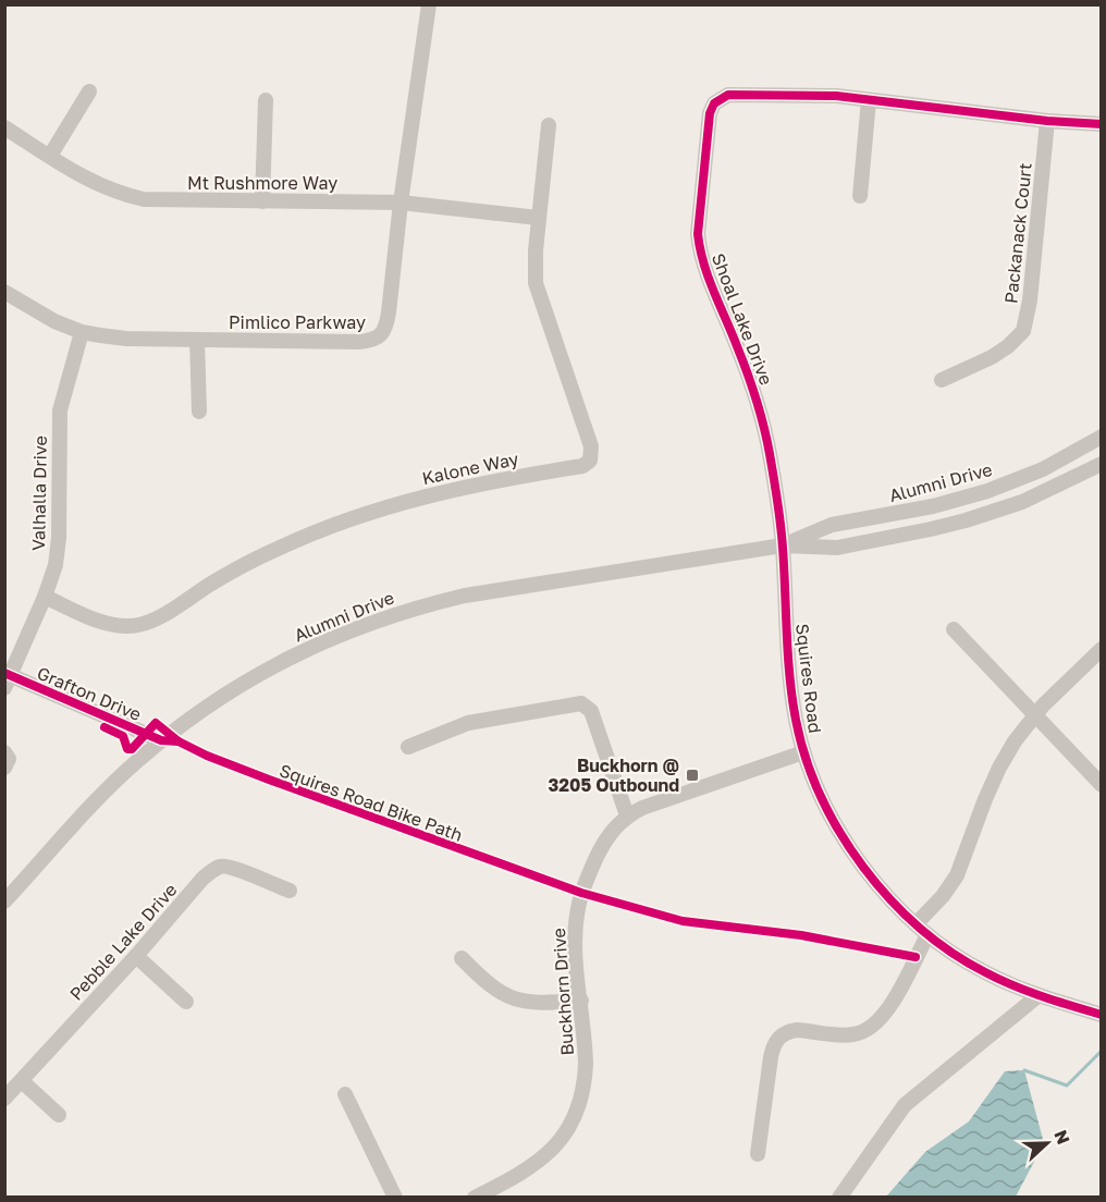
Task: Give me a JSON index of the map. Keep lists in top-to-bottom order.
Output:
{
  "streets": {
    "street": [
      "Mt Rushmore Way",
      "Packanack Court",
      "Shoal Lake Drive",
      "Pimlico Parkway",
      "Kalone Way",
      "Alumni Drive",
      "Valhalla Drive",
      "Squires Road",
      "Grafton Drive",
      "Pebble Lake Drive",
      "Buckhorn Drive"
    ],
    "cycle path": ["Squires Road Bike Path"]
  },
  "crossings": [
    ["Mt Rushmore Way", "Pimlico Parkway"],
    ["Mt Rushmore Way", "Kalone Way"],
    ["Packanack Court", "Shoal Lake Drive"],
    ["Shoal Lake Drive", "Alumni Drive"],
    ["Shoal Lake Drive", "Squires Road"],
    ["Pimlico Parkway", "Valhalla Drive"],
    ["Kalone Way", "Valhalla Drive"],
    ["Alumni Drive", "Squires Road"],
    ["Alumni Drive", "Grafton Drive"],
    ["Valhalla Drive", "Grafton Drive"],
    ["Squires Road", "Buckhorn Drive"]
  ],
  "places": {
    "transit": ["Buckhorn @ 3205 Outbound"]
  },
  "north": "right"
}
